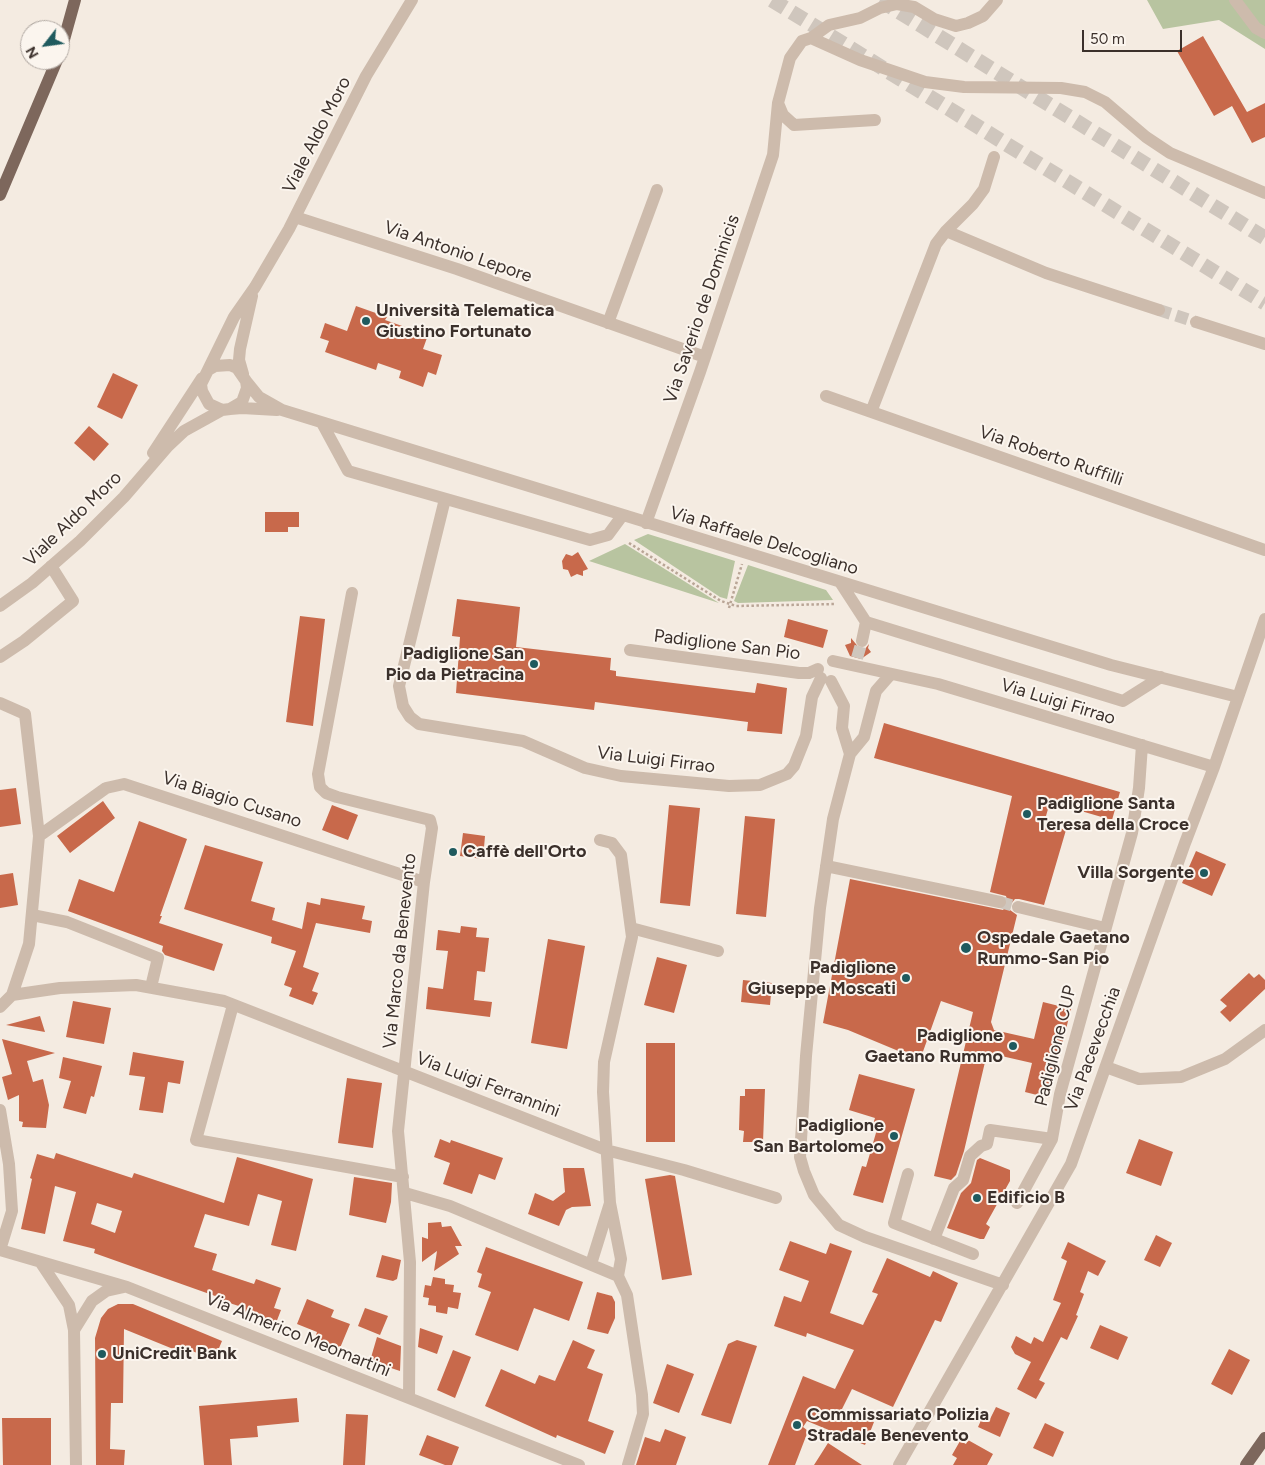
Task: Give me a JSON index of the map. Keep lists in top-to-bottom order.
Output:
{
  "streets": {
    "street": [
      "Viale Aldo Moro",
      "Via Antonio Lepore",
      "Via Saverio de Dominicis",
      "Via Roberto Ruffilli",
      "Via Raffaele Delcogliano",
      "Padiglione San Pio",
      "Via Luigi Firrao",
      "Via Biagio Cusano",
      "Via Marco da Benevento",
      "Padiglione CUP",
      "Via Pacevecchia",
      "Via Luigi Ferrannini",
      "Via Almerico Meomartini"
    ]
  },
  "crossings": [
    ["Viale Aldo Moro", "Via Antonio Lepore"],
    ["Viale Aldo Moro", "Via Raffaele Delcogliano"],
    ["Via Antonio Lepore", "Via Saverio de Dominicis"],
    ["Via Saverio de Dominicis", "Via Raffaele Delcogliano"],
    ["Via Raffaele Delcogliano", "Via Pacevecchia"],
    ["Padiglione San Pio", "Via Luigi Firrao"],
    ["Via Luigi Firrao", "Padiglione CUP"],
    ["Via Luigi Firrao", "Via Pacevecchia"],
    ["Via Biagio Cusano", "Via Marco da Benevento"],
    ["Via Marco da Benevento", "Via Luigi Ferrannini"],
    ["Via Marco da Benevento", "Via Almerico Meomartini"]
  ],
  "places": [
    "Università Telematica Giustino Fortunato",
    "Padiglione San Pio da Pietracina",
    "Padiglione Santa Teresa della Croce",
    "Caffè dell'Orto",
    "Villa Sorgente",
    "Ospedale Gaetano Rummo-San Pio",
    "Padiglione Giuseppe Moscati",
    "Padiglione Gaetano Rummo",
    "Padiglione San Bartolomeo",
    "Edificio B",
    "UniCredit Bank",
    "Commissariato Polizia Stradale Benevento"
  ],
  "scale_bar": "50 m",
  "north": "bottom left"
}
